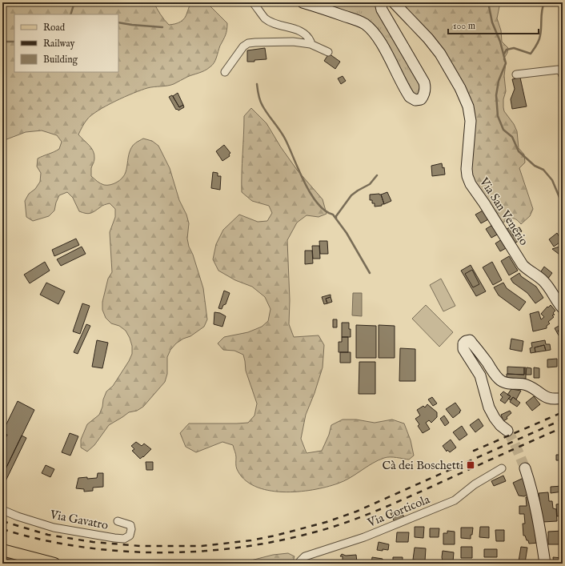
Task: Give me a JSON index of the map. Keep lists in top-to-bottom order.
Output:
{
  "streets": {
    "street": ["Via San Venerio", "Via Corticola", "Via Gavatro"]
  },
  "places": {
    "transit": ["Cà dei Boschetti"]
  },
  "legend": ["Road", "Railway", "Building"],
  "scale_bar": "100 m"
}
